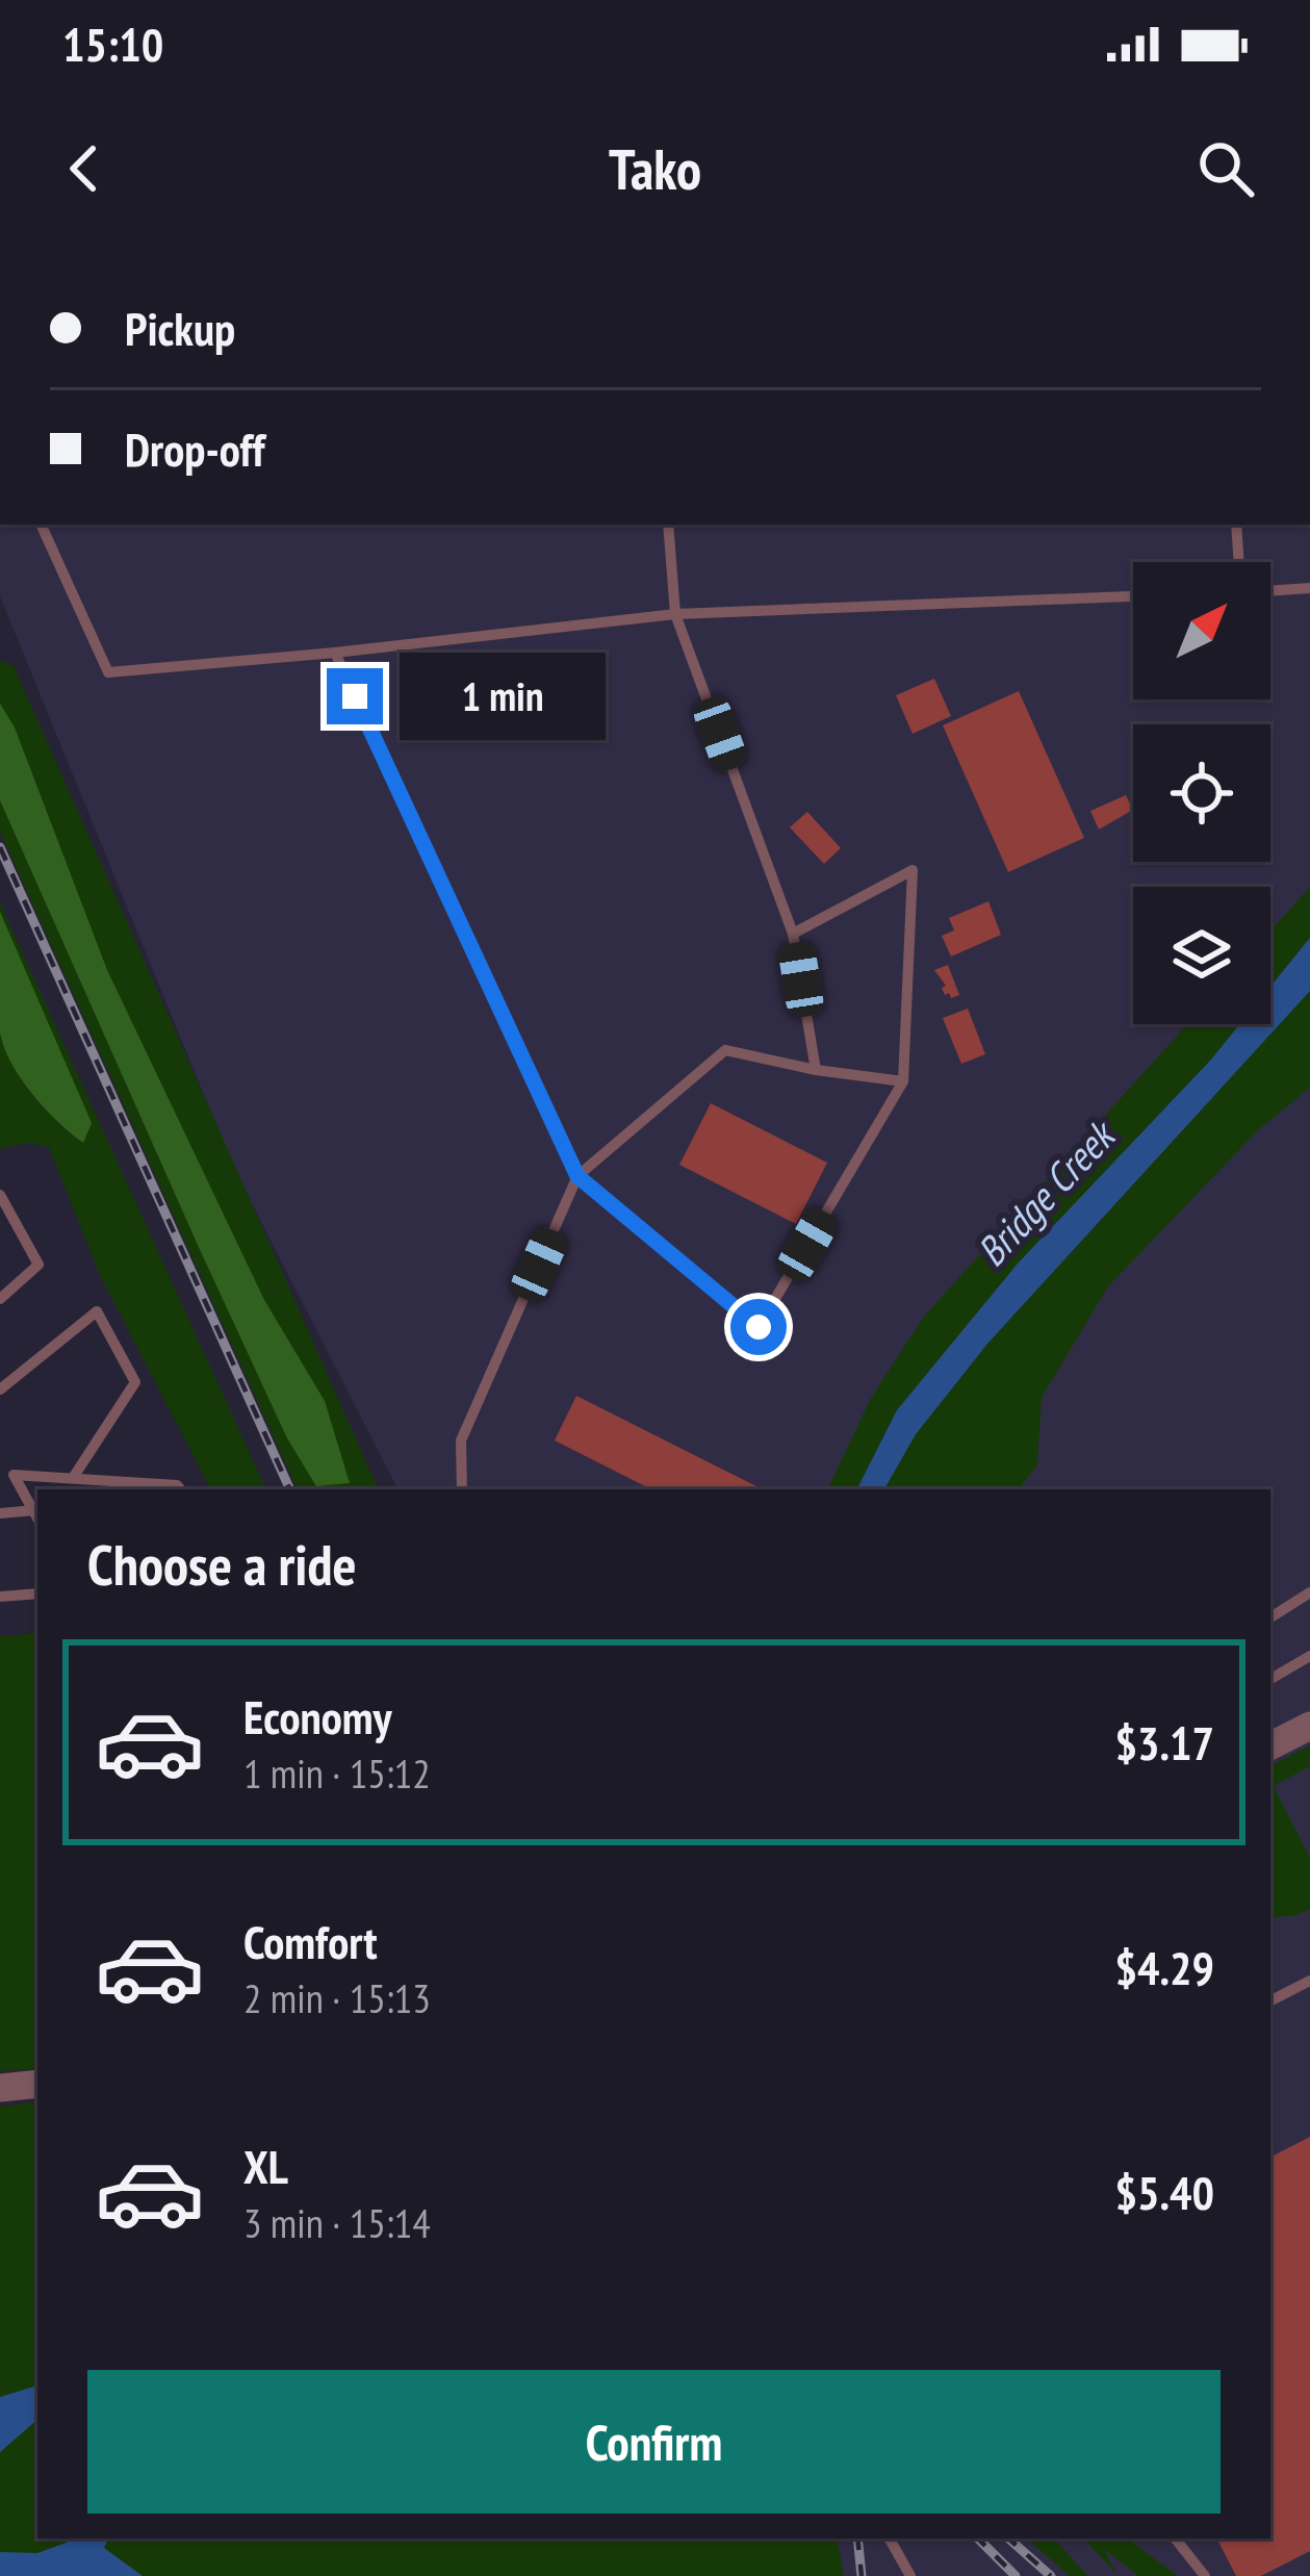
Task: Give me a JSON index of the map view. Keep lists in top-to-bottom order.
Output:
{
  "water": ["Bridge Creek"],
  "north": "top right",
  "page": {
    "status": "15:10",
    "header": "Tako",
    "banner": ["Pickup", "Drop-off"],
    "bubble": "1 min",
    "heading": "Choose a ride",
    "list": [
      {
        "name": "Economy",
        "note": "1 min · 15:12",
        "value": "$3.17"
      },
      {
        "name": "Comfort",
        "note": "2 min · 15:13",
        "value": "$4.29"
      },
      {
        "name": "XL",
        "note": "3 min · 15:14",
        "value": "$5.40"
      }
    ],
    "buttons": "Confirm"
  }
}
